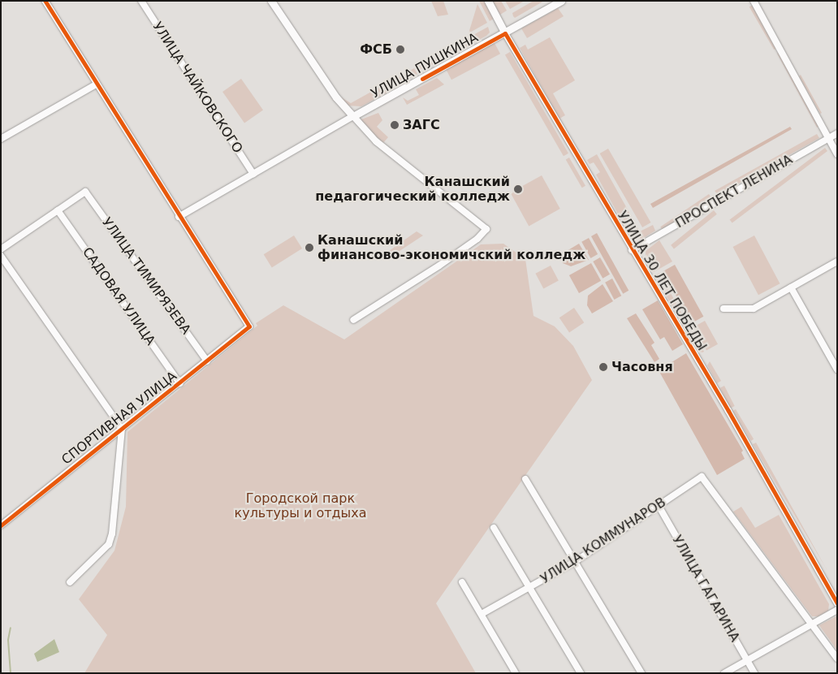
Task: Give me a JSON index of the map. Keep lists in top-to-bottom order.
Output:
{
  "streets": {
    "main road": ["УЛИЦА ПУШКИНА", "УЛИЦА 30 ЛЕТ ПОБЕДЫ"],
    "street": [
      "УЛИЦА ЧАЙКОВСКОГО",
      "ПРОСПЕКТ ЛЕНИНА",
      "УЛИЦА ТИМИРЯЗЕВА",
      "САДОВАЯ УЛИЦА",
      "СПОРТИВНАЯ УЛИЦА",
      "УЛИЦА КОММУНАРОВ",
      "УЛИЦА ГАГАРИНА"
    ]
  },
  "crossings": [
    ["УЛИЦА ПУШКИНА", "УЛИЦА ЧАЙКОВСКОГО"],
    ["УЛИЦА ПУШКИНА", "УЛИЦА 30 ЛЕТ ПОБЕДЫ"],
    ["УЛИЦА ПУШКИНА", "СПОРТИВНАЯ УЛИЦА"],
    ["ПРОСПЕКТ ЛЕНИНА", "УЛИЦА 30 ЛЕТ ПОБЕДЫ"],
    ["УЛИЦА ТИМИРЯЗЕВА", "САДОВАЯ УЛИЦА"],
    ["УЛИЦА ТИМИРЯЗЕВА", "СПОРТИВНАЯ УЛИЦА"],
    ["САДОВАЯ УЛИЦА", "СПОРТИВНАЯ УЛИЦА"],
    ["УЛИЦА КОММУНАРОВ", "УЛИЦА ГАГАРИНА"]
  ],
  "parks": ["Городской парк культуры и отдыха"],
  "places": [
    "ФСБ",
    "ЗАГС",
    "Канашский педагогический колледж",
    "Канашский финансово-экономичский колледж",
    "Часовня"
  ]
}
